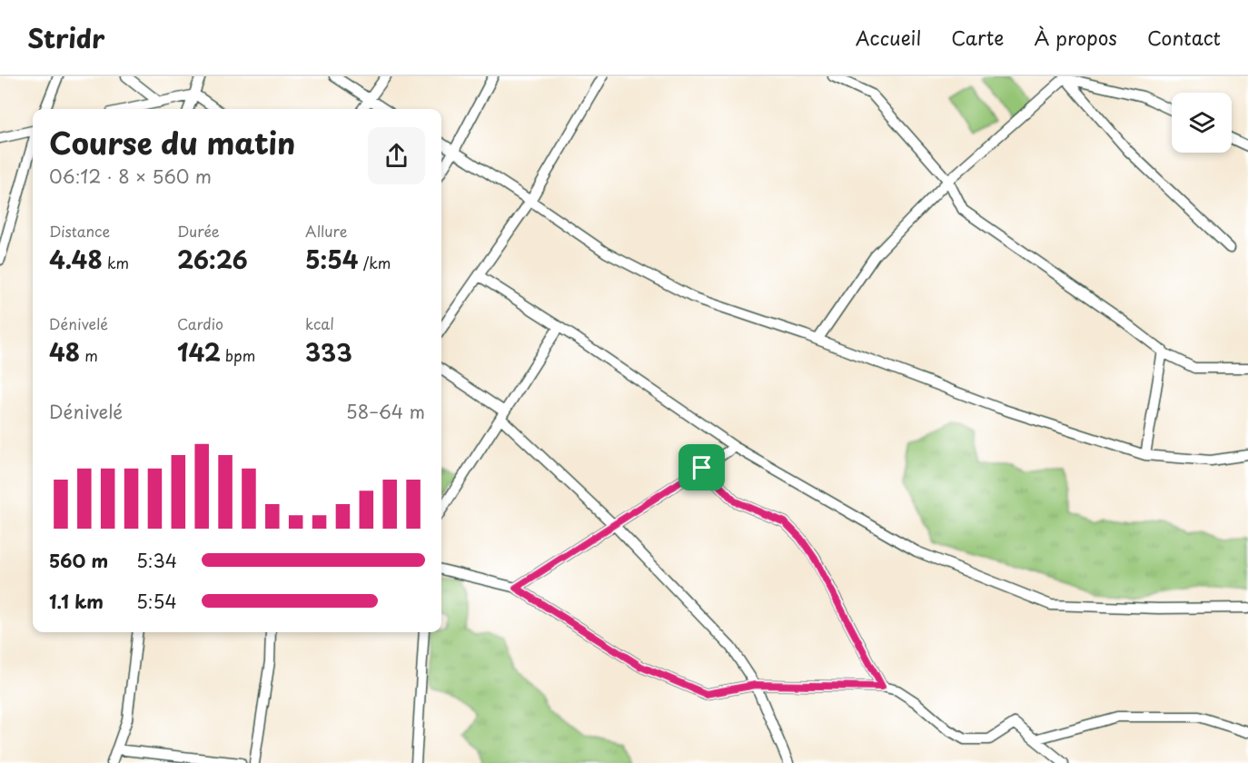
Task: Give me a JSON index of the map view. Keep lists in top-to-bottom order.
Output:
{
  "page": {
    "header": "Stridr",
    "nav": [
      "Accueil",
      "Carte",
      "À propos",
      "Contact"
    ],
    "heading": ["Course du matin", "06:12 · 8 × 560 m"],
    "stats": [
      ["Distance", "4.48 km"],
      ["Durée", "26:26"],
      ["Allure", "5:54 /km"],
      ["Dénivelé", "48 m"],
      ["Cardio", "142 bpm"],
      ["kcal", "333"]
    ],
    "chart": ["Dénivelé", "58–64 m"],
    "list": [
      {
        "name": "560 m",
        "note": "5:34"
      },
      {
        "name": "1.1 km",
        "note": "5:54"
      }
    ]
  }
}
